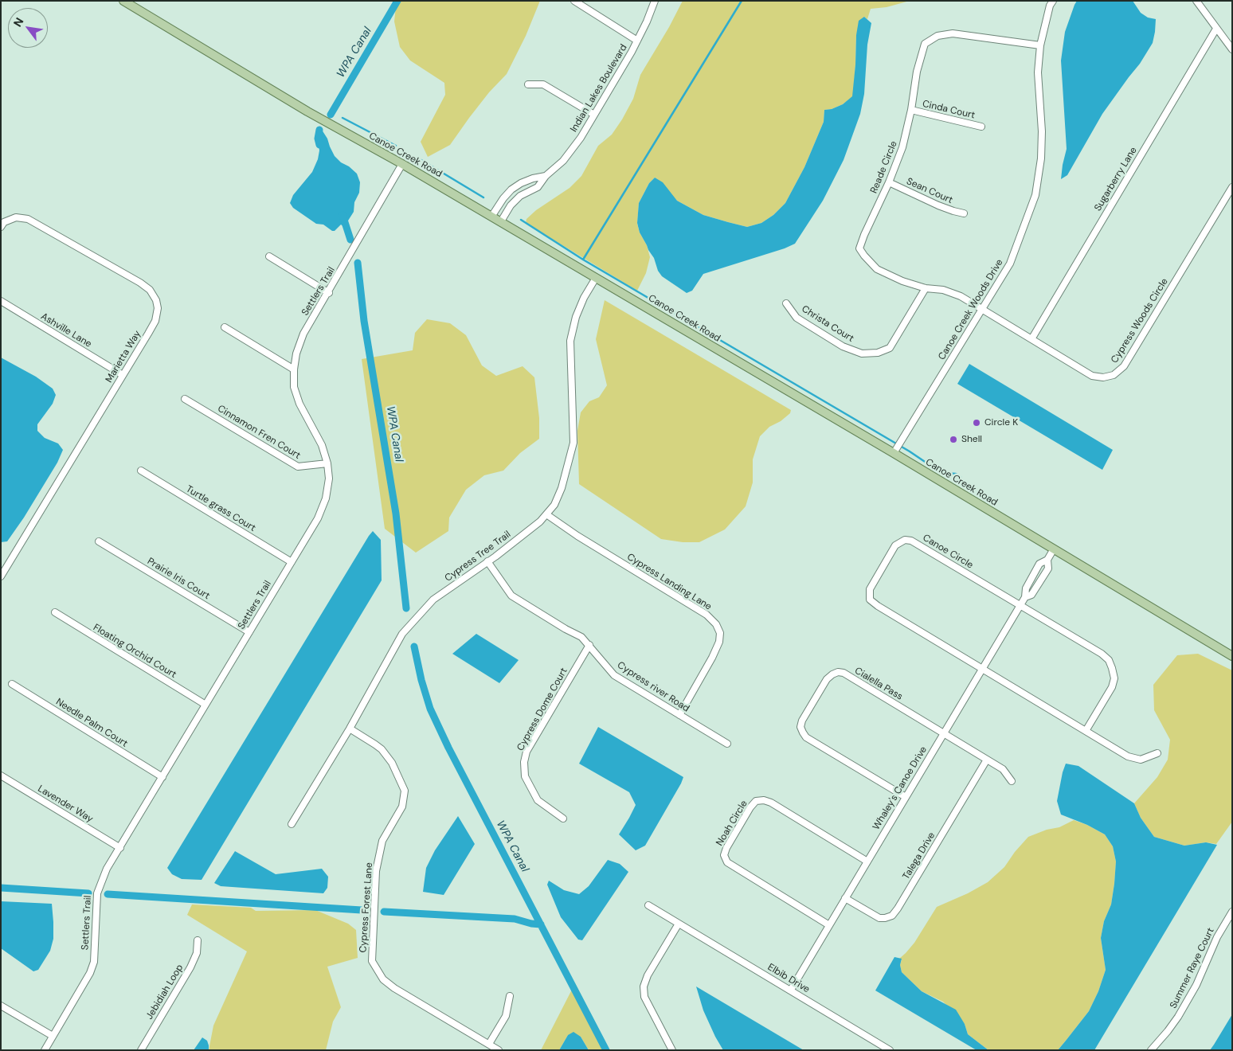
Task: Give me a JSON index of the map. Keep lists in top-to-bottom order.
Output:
{
  "streets": {
    "main road": ["Canoe Creek Road"],
    "street": [
      "Indian Lakes Boulevard",
      "Cinda Court",
      "Reade Circle",
      "Sugarberry Lane",
      "Sean Court",
      "Settlers Trail",
      "Canoe Creek Woods Drive",
      "Cypress Woods Circle",
      "Christa Court",
      "Ashville Lane",
      "Marietta Way",
      "Cinnamon Fren Court",
      "Turtle grass Court",
      "Canoe Circle",
      "Cypress Tree Trail",
      "Prairie Iris Court",
      "Cypress Landing Lane",
      "Floating Orchid Court",
      "Cialella Pass",
      "Cypress river Road",
      "Cypress Dome Court",
      "Needle Palm Court",
      "Whaley's Canoe Drive",
      "Lavender Way",
      "Noah Circle",
      "Talega Drive",
      "Cypress Forest Lane",
      "Summer Raye Court",
      "Elbib Drive",
      "Jebidiah Loop"
    ]
  },
  "crossings": [
    ["Indian Lakes Boulevard", "Canoe Creek Road"],
    ["Cinda Court", "Reade Circle"],
    ["Canoe Creek Road", "Settlers Trail"],
    ["Canoe Creek Road", "Canoe Creek Woods Drive"],
    ["Canoe Creek Road", "Cypress Tree Trail"],
    ["Canoe Creek Road", "Whaley's Canoe Drive"],
    ["Reade Circle", "Sean Court"],
    ["Reade Circle", "Canoe Creek Woods Drive"],
    ["Reade Circle", "Cypress Woods Circle"],
    ["Reade Circle", "Christa Court"],
    ["Sugarberry Lane", "Cypress Woods Circle"],
    ["Settlers Trail", "Cinnamon Fren Court"],
    ["Settlers Trail", "Turtle grass Court"],
    ["Settlers Trail", "Prairie Iris Court"],
    ["Settlers Trail", "Floating Orchid Court"],
    ["Settlers Trail", "Needle Palm Court"],
    ["Settlers Trail", "Lavender Way"],
    ["Canoe Creek Woods Drive", "Cypress Woods Circle"],
    ["Ashville Lane", "Marietta Way"],
    ["Canoe Circle", "Whaley's Canoe Drive"],
    ["Cypress Tree Trail", "Cypress Landing Lane"],
    ["Cypress Tree Trail", "Cypress river Road"],
    ["Cypress Tree Trail", "Cypress Forest Lane"],
    ["Cypress Landing Lane", "Cypress river Road"],
    ["Cialella Pass", "Whaley's Canoe Drive"],
    ["Cialella Pass", "Talega Drive"],
    ["Cypress river Road", "Cypress Dome Court"],
    ["Whaley's Canoe Drive", "Noah Circle"],
    ["Whaley's Canoe Drive", "Talega Drive"],
    ["Whaley's Canoe Drive", "Elbib Drive"]
  ],
  "water": ["WPA Canal"],
  "places": ["Circle K", "Shell"],
  "north": "top left"
}
